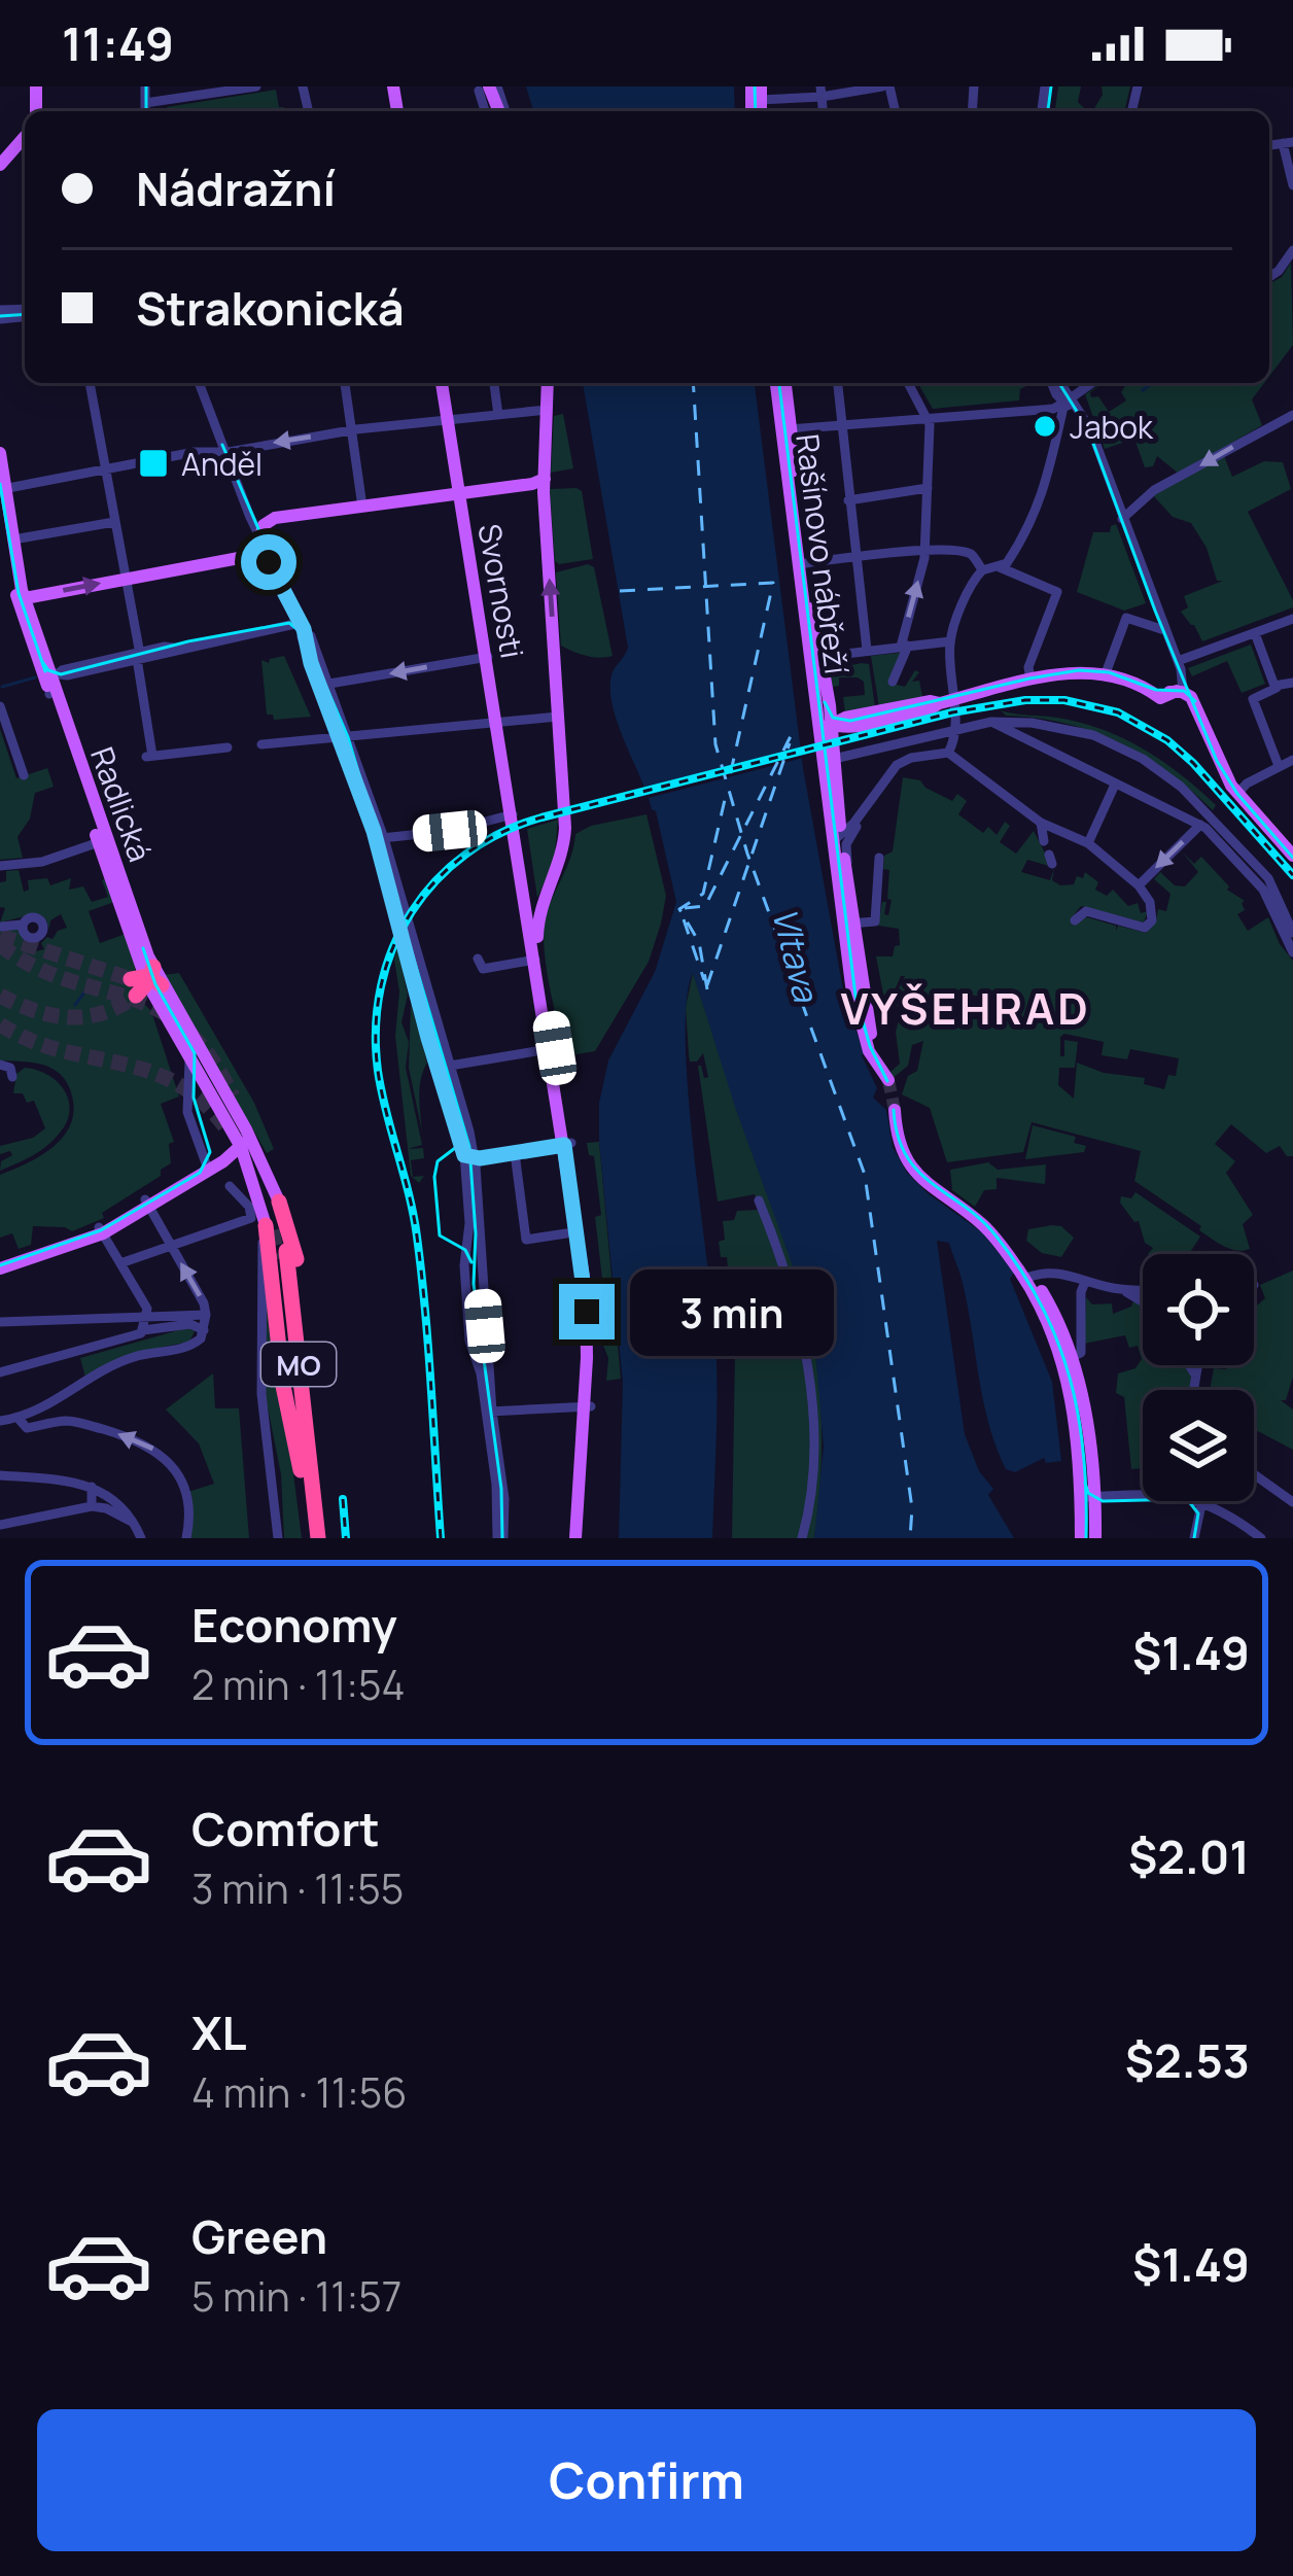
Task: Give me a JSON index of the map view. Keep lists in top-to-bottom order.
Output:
{
  "streets": {
    "highway": ["MO"],
    "main road": ["Rašínovo nábřeží", "Svornosti", "Radlická"]
  },
  "districts": ["VYŠEHRAD"],
  "water": ["Vltava"],
  "places": {
    "other": ["Jabok"],
    "transit": ["Anděl"]
  },
  "page": {
    "status": "11:49",
    "banner": ["Nádražní", "Strakonická"],
    "bubble": "3 min",
    "list": [
      {
        "name": "Economy",
        "note": "2 min · 11:54",
        "value": "$1.49"
      },
      {
        "name": "Comfort",
        "note": "3 min · 11:55",
        "value": "$2.01"
      },
      {
        "name": "XL",
        "note": "4 min · 11:56",
        "value": "$2.53"
      },
      {
        "name": "Green",
        "note": "5 min · 11:57",
        "value": "$1.49"
      }
    ],
    "buttons": "Confirm"
  }
}
